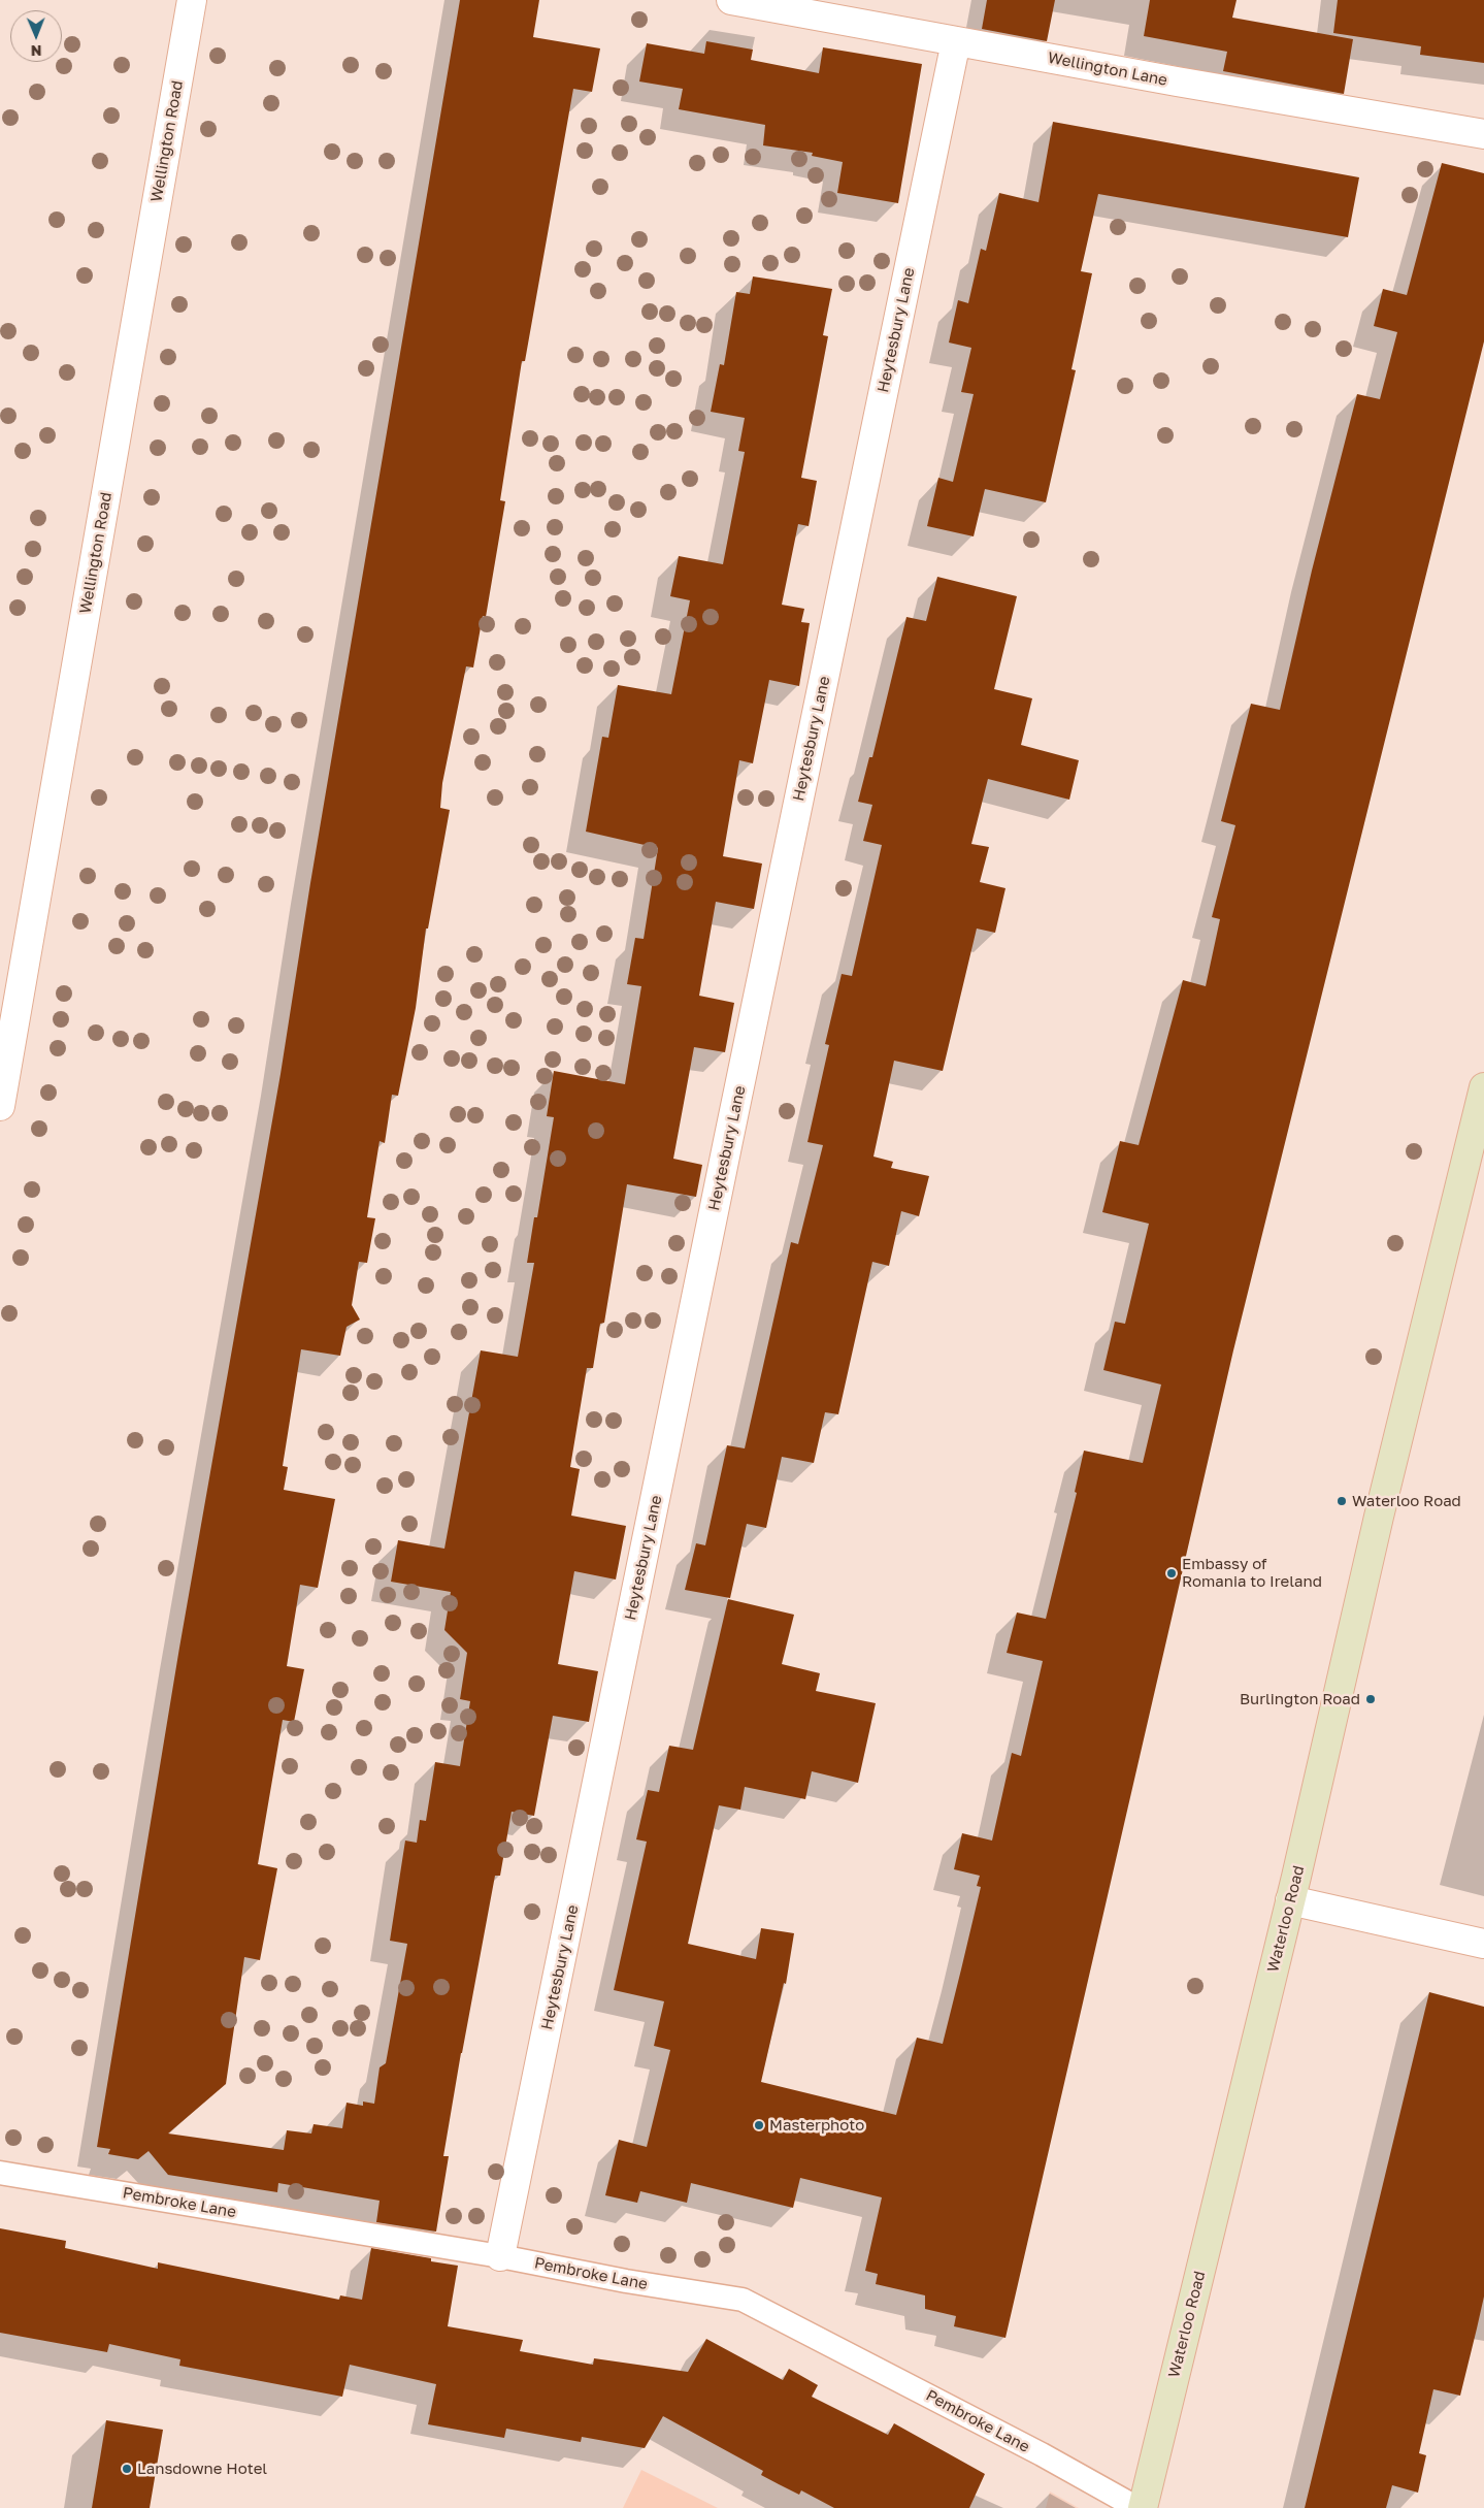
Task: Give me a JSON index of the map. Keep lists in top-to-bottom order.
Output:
{
  "streets": {
    "street": [
      "Wellington Lane",
      "Wellington Road",
      "Heytesbury Lane",
      "Waterloo Road"
    ],
    "lane": ["Pembroke Lane"]
  },
  "crossings": [
    ["Wellington Lane", "Heytesbury Lane"],
    ["Heytesbury Lane", "Pembroke Lane"]
  ],
  "places": [
    "Waterloo Road",
    "Embassy of Romania to Ireland",
    "Burlington Road",
    "Masterphoto",
    "Lansdowne Hotel"
  ],
  "north": "bottom"
}
